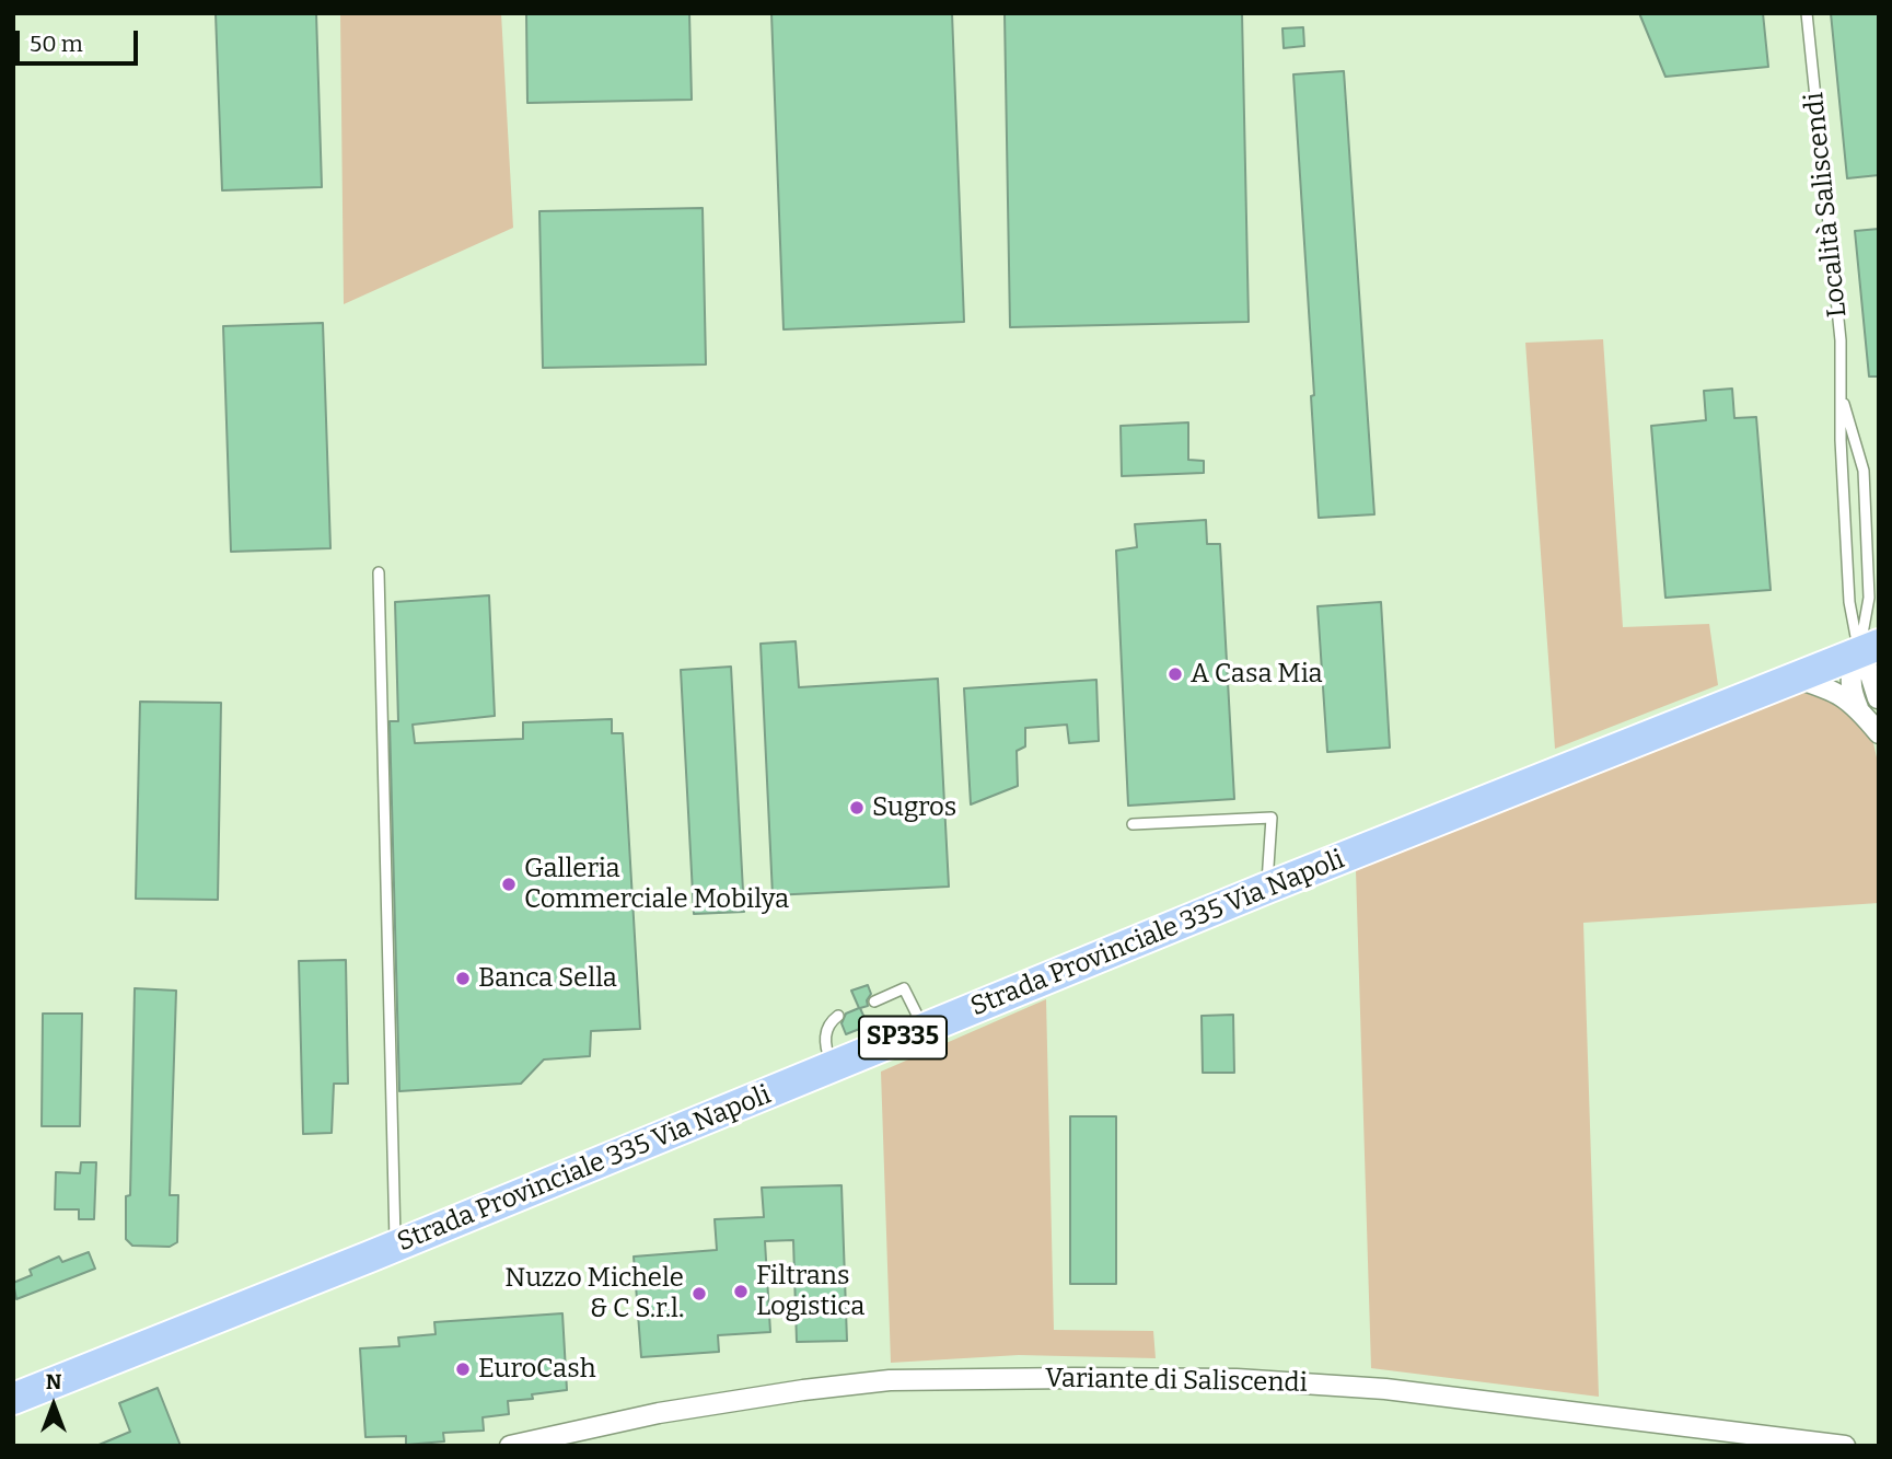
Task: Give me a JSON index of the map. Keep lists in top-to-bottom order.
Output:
{
  "streets": {
    "main road": ["Strada Provinciale 335 Via Napoli", "SP335"],
    "street": ["Variante di Saliscendi"],
    "lane": ["Località Saliscendi"]
  },
  "crossings": [
    ["Località Saliscendi", "Strada Provinciale 335 Via Napoli"]
  ],
  "places": [
    "A Casa Mia",
    "Sugros",
    "Galleria Commerciale Mobilya",
    "Banca Sella",
    "Filtrans Logistica",
    "Nuzzo Michele & C S.r.l.",
    "EuroCash"
  ],
  "scale_bar": "50 m",
  "north": "top"
}
